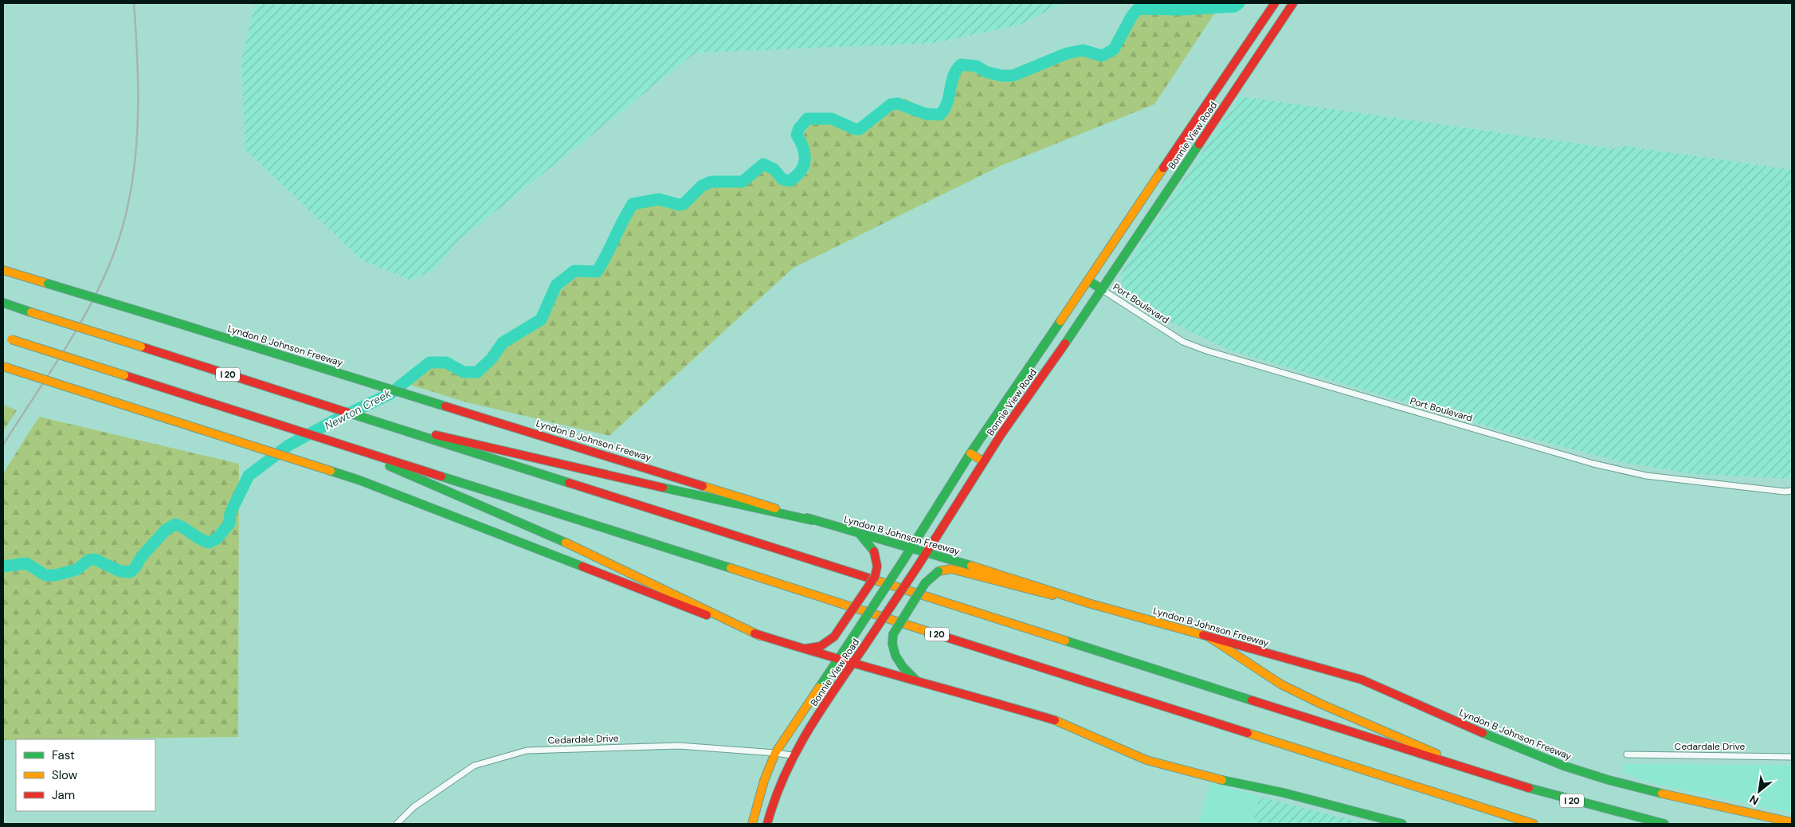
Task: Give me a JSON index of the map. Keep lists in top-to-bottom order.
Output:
{
  "streets": {
    "main road": ["Bonnie View Road", "Lyndon B Johnson Freeway", "I 20"],
    "street": ["Port Boulevard", "Cedardale Drive"]
  },
  "crossings": [
    ["Bonnie View Road", "Port Boulevard"],
    ["Bonnie View Road", "Lyndon B Johnson Freeway"],
    ["Bonnie View Road", "Cedardale Drive"]
  ],
  "water": ["Newton Creek"],
  "legend": ["Fast", "Slow", "Jam"],
  "north": "bottom left"
}
